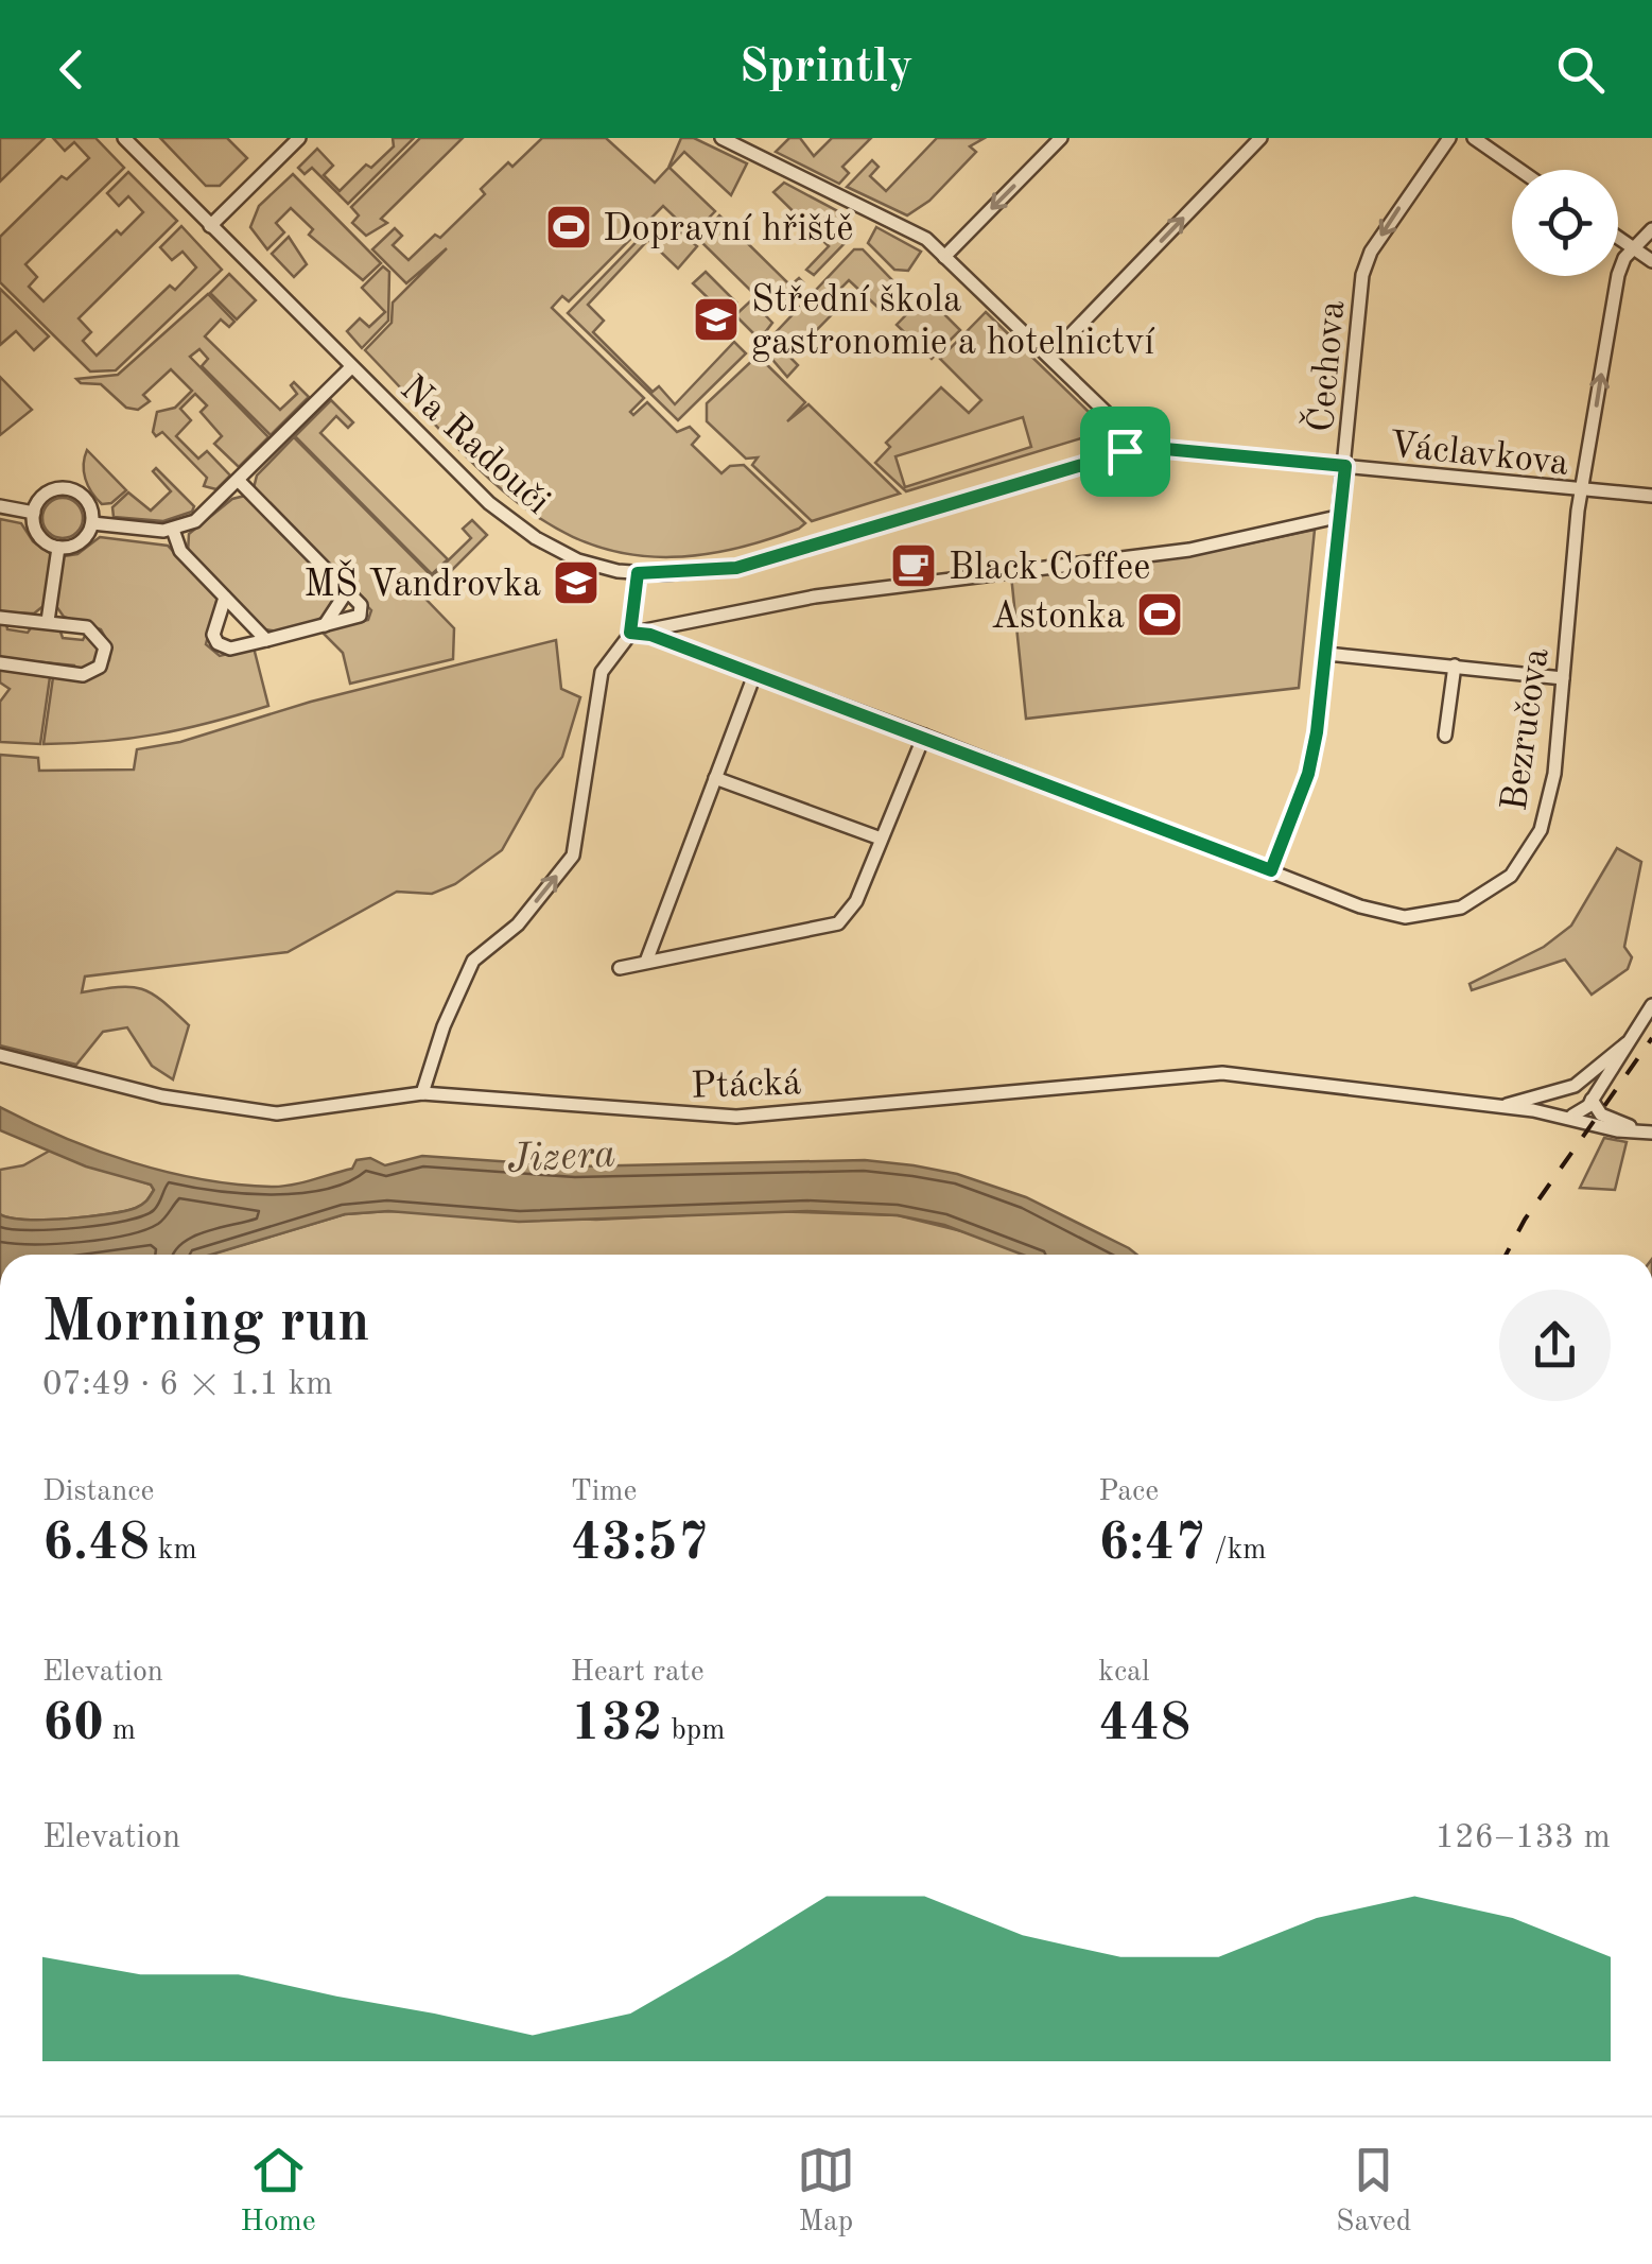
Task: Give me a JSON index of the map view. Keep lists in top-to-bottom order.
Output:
{
  "streets": {
    "street": [
      "Čechova",
      "Na Radouči",
      "Václavkova",
      "Bezručova",
      "Ptácká"
    ]
  },
  "crossings": [
    ["Čechova", "Václavkova"],
    ["Čechova", "Bezručova"],
    ["Na Radouči", "Václavkova"],
    ["Václavkova", "Bezručova"]
  ],
  "one_way": ["Čechova"],
  "water": ["Jizera"],
  "places": {
    "sports": ["Dopravní hřiště", "Astonka"],
    "school or university": ["Střední škola gastronomie a hotelnictví", "MŠ Vandrovka"],
    "cafe": ["Black Coffee"]
  },
  "page": {
    "header": "Sprintly",
    "heading": ["Morning run", "07:49 · 6 × 1.1 km"],
    "stats": [
      ["Distance", "6.48 km"],
      ["Time", "43:57"],
      ["Pace", "6:47 /km"],
      ["Elevation", "60 m"],
      ["Heart rate", "132 bpm"],
      ["kcal", "448"]
    ],
    "chart": ["Elevation", "126–133 m"],
    "tabs": ["Home", "Map", "Saved"]
  }
}
